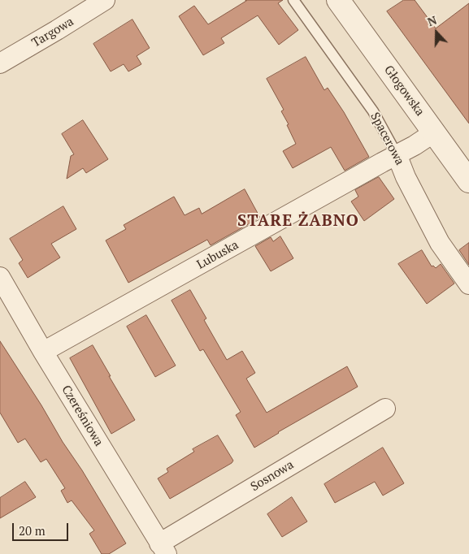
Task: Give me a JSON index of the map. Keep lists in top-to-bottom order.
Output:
{
  "streets": {
    "street": [
      "Targowa",
      "Głogowska",
      "Spacerowa",
      "Lubuska",
      "Czereśniowa",
      "Sosnowa"
    ]
  },
  "crossings": [
    ["Głogowska", "Lubuska"],
    ["Spacerowa", "Lubuska"],
    ["Lubuska", "Czereśniowa"],
    ["Czereśniowa", "Sosnowa"]
  ],
  "districts": ["STARE ŻABNO"],
  "scale_bar": "20 m",
  "north": "top"
}
